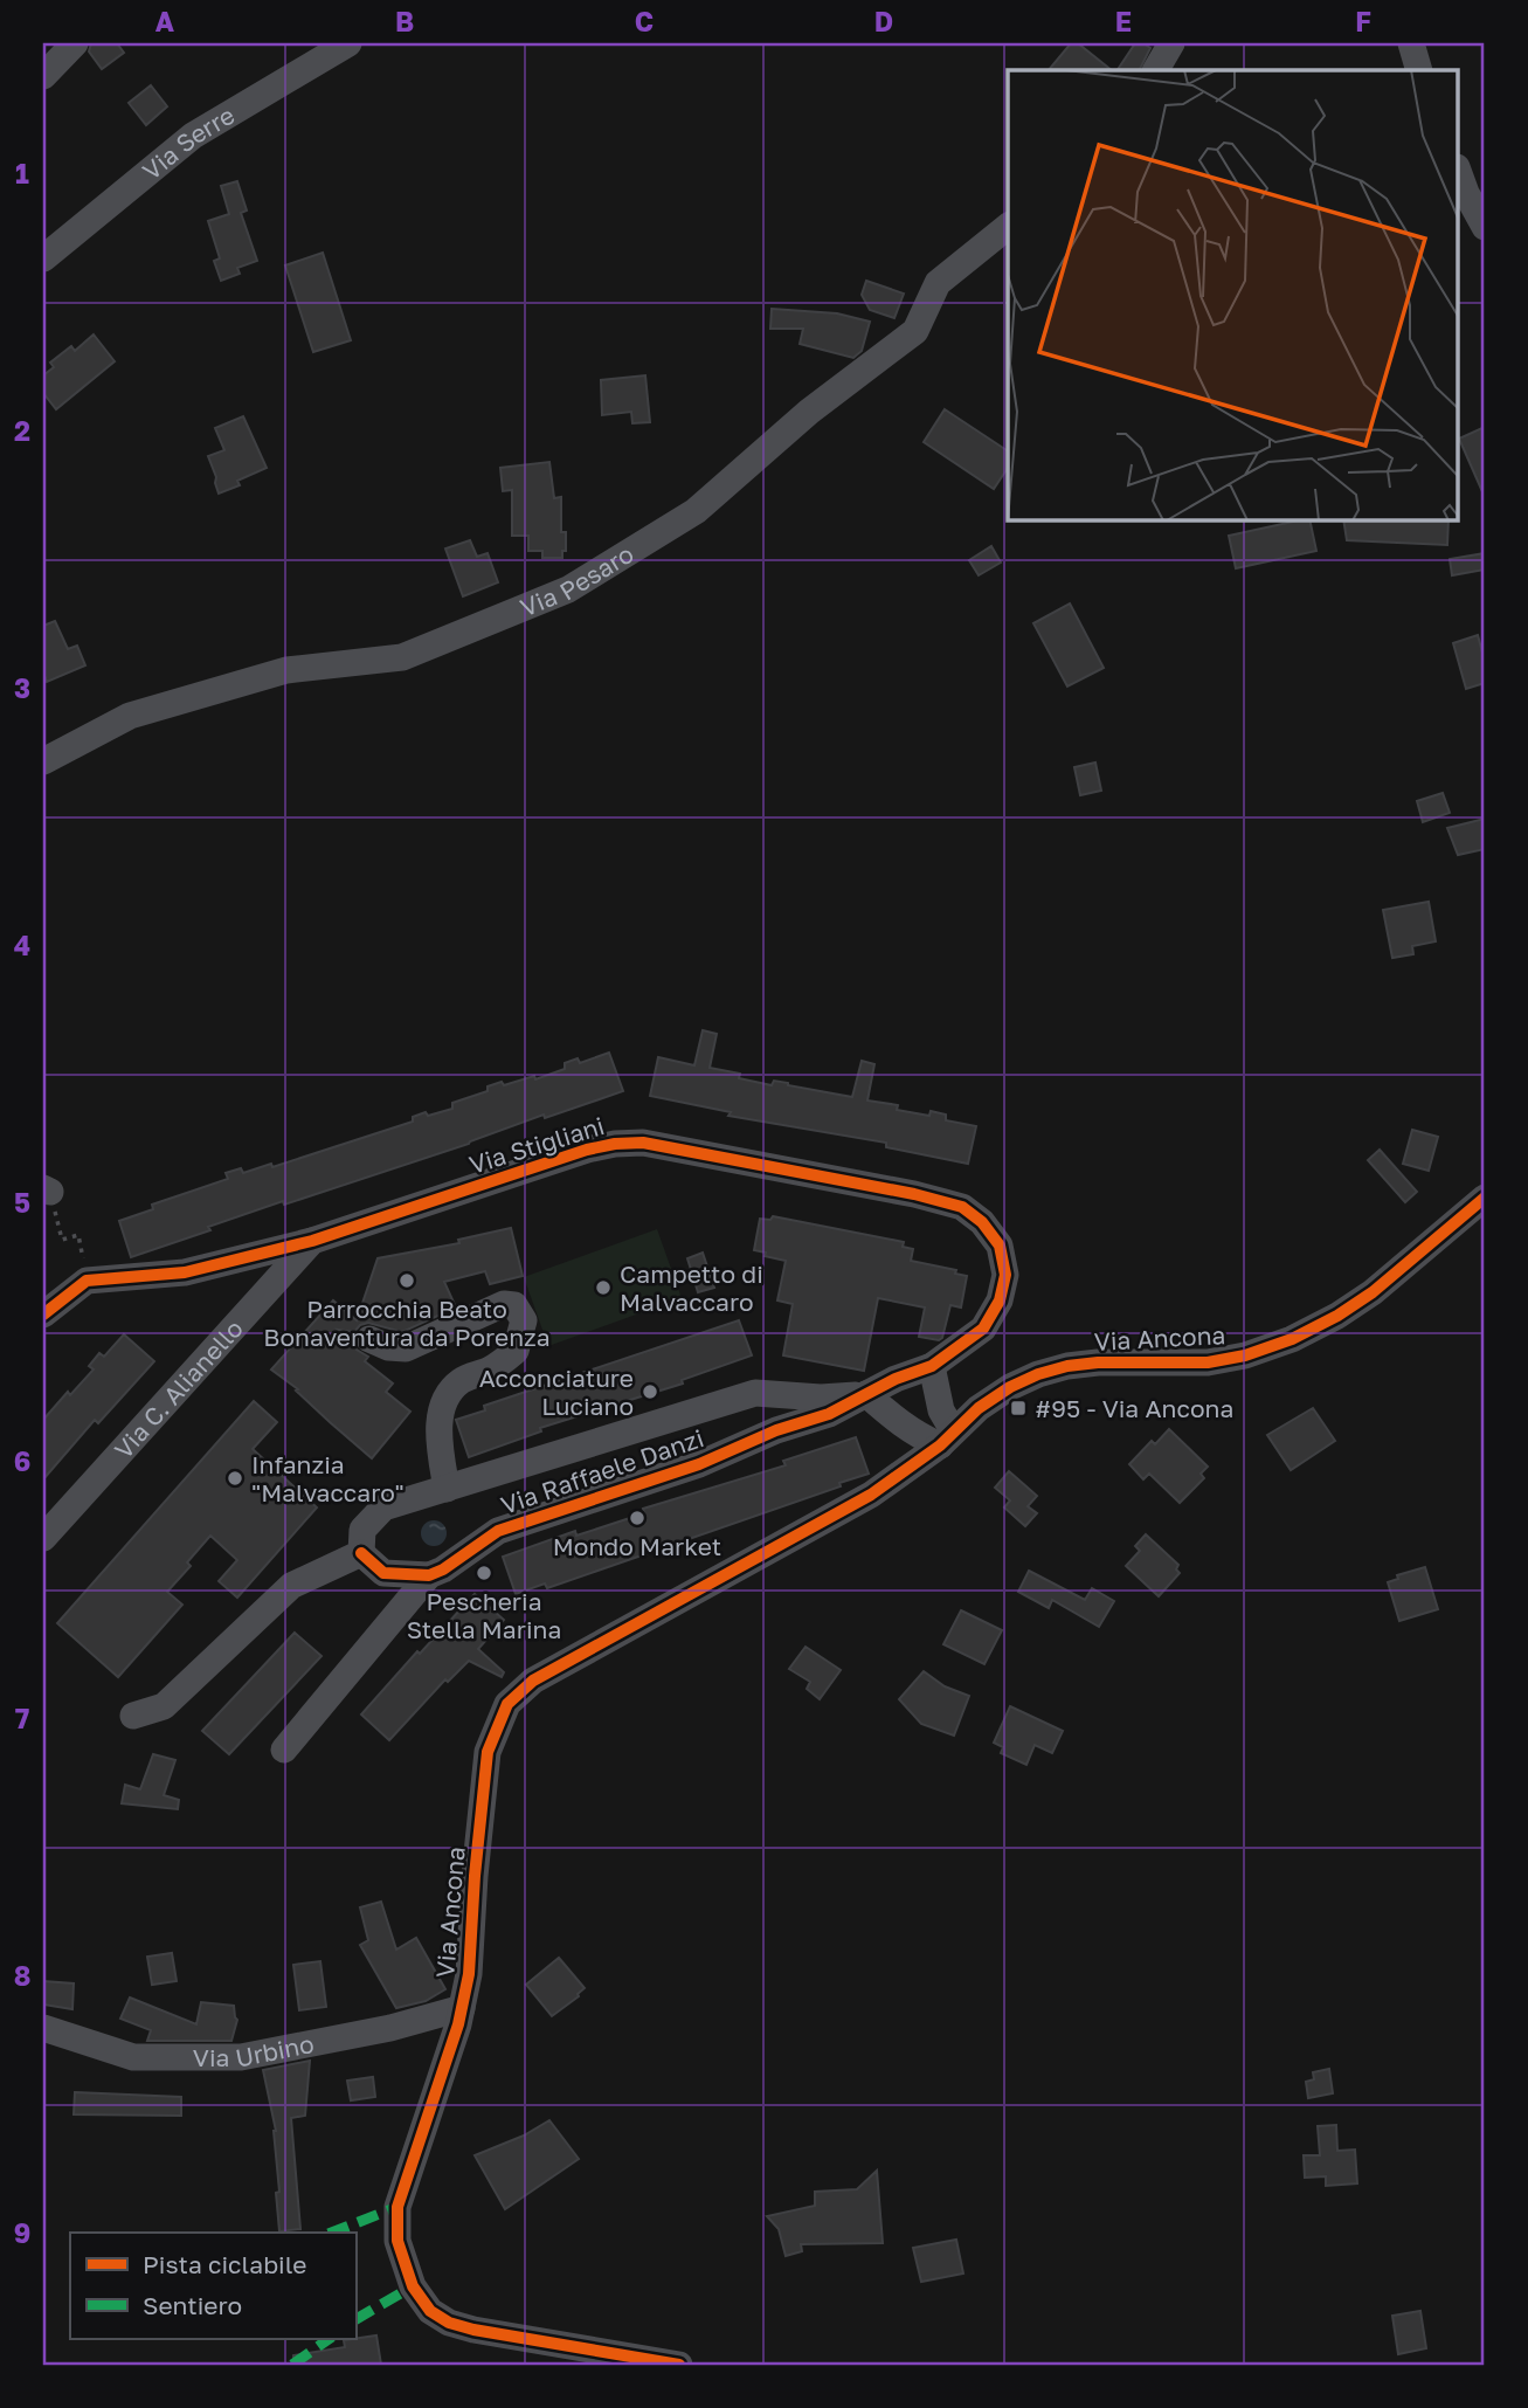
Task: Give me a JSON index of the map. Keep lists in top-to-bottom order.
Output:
{
  "streets": {
    "street": [
      "Via Serre",
      "Via Pesaro",
      "Via Stigliani",
      "Via Ancona",
      "Via C. Alianello",
      "Via Raffaele Danzi",
      "Via Urbino"
    ]
  },
  "crossings": [
    ["Via Stigliani", "Via C. Alianello"],
    ["Via Stigliani", "Via Raffaele Danzi"],
    ["Via Ancona", "Via Urbino"]
  ],
  "places": {
    "other": [
      "Parrocchia Beato Bonaventura da Porenza",
      "Campetto di Malvaccaro",
      "Acconciature Luciano",
      "Infanzia \"Malvaccaro\"",
      "Mondo Market",
      "Pescheria Stella Marina"
    ],
    "transit": ["#95 - Via Ancona"]
  },
  "legend": ["Pista ciclabile", "Sentiero"],
  "grid": {
    "columns": [
      "A",
      "B",
      "C",
      "D",
      "E",
      "F"
    ],
    "rows": [
      "1",
      "2",
      "3",
      "4",
      "5",
      "6",
      "7",
      "8",
      "9"
    ]
  }
}
